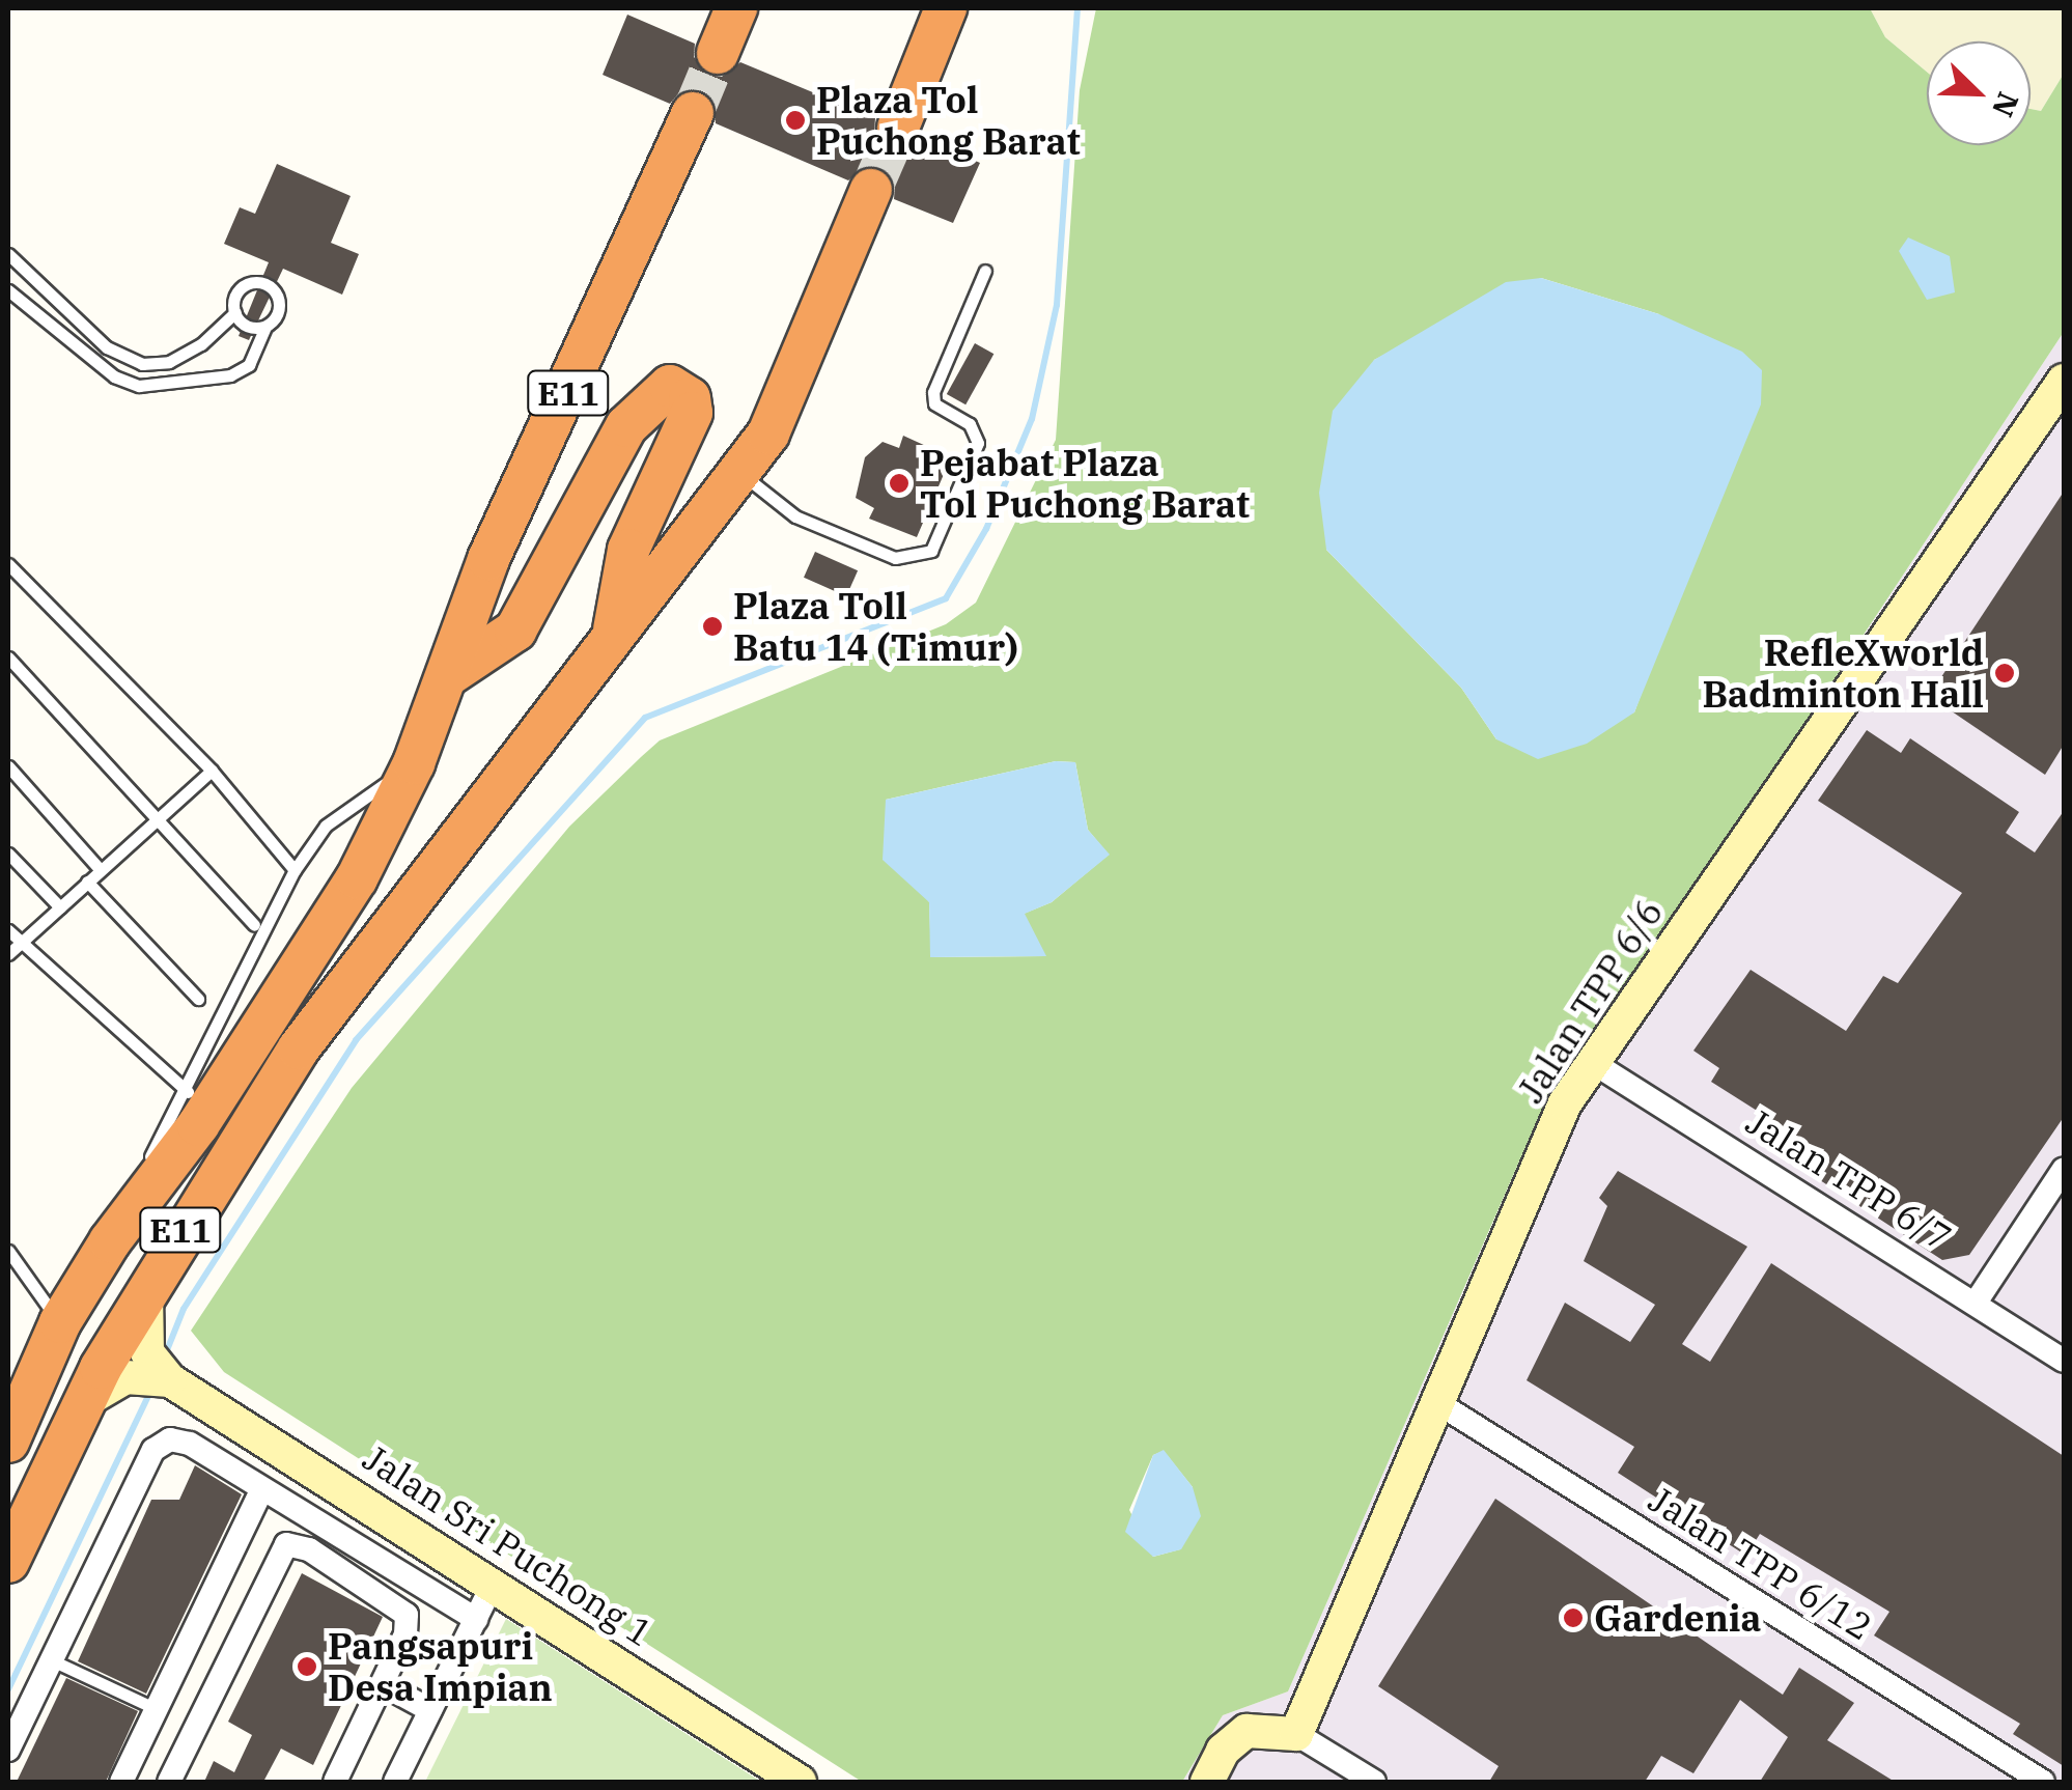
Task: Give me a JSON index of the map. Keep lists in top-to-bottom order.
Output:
{
  "streets": {
    "highway": ["E11"],
    "street": [
      "Jalan TPP 6/6",
      "Jalan TPP 6/7",
      "Jalan Sri Puchong 1",
      "Jalan TPP 6/12"
    ]
  },
  "crossings": [
    ["Jalan TPP 6/6", "Jalan TPP 6/7"],
    ["Jalan TPP 6/6", "Jalan TPP 6/12"]
  ],
  "places": [
    "Plaza Tol Puchong Barat",
    "Pejabat Plaza Tol Puchong Barat",
    "Plaza Toll Batu 14 (Timur)",
    "RefleXworld Badminton Hall",
    "Gardenia",
    "Pangsapuri Desa Impian"
  ],
  "north": "bottom right"
}
